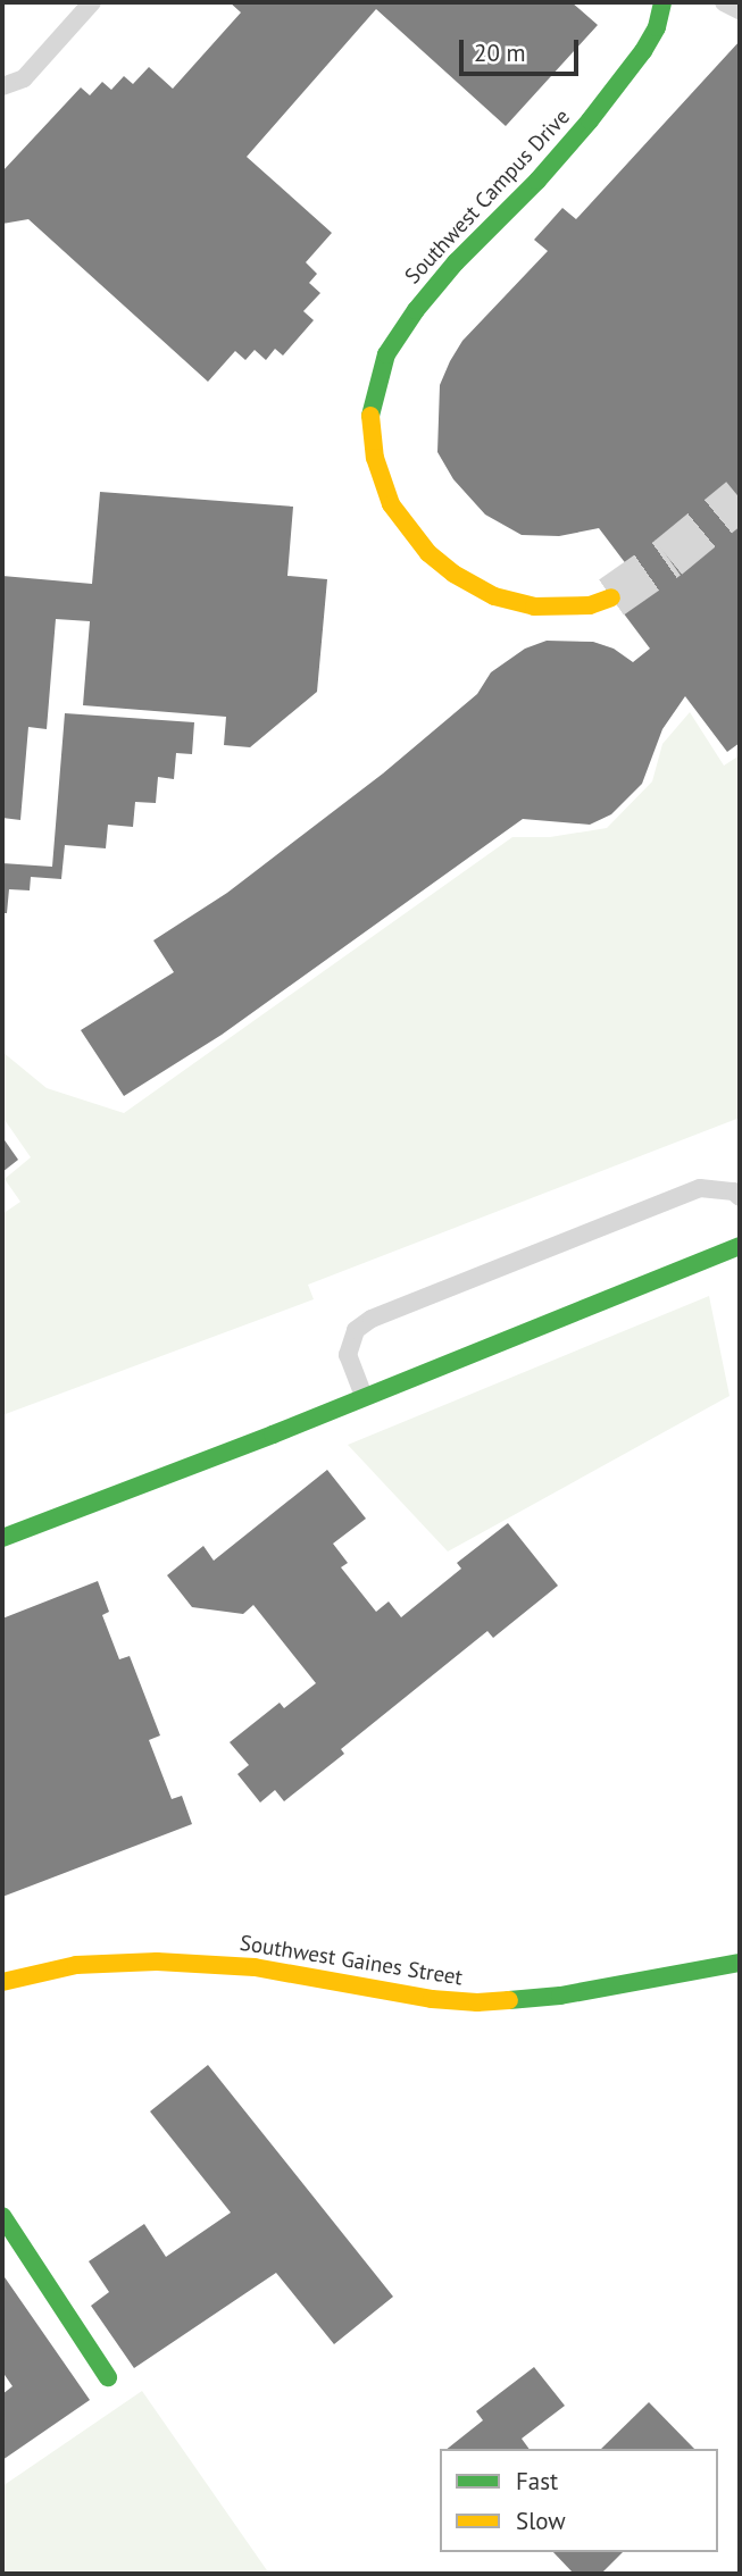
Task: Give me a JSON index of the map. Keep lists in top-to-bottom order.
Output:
{
  "streets": {
    "street": ["Southwest Campus Drive", "Southwest Gaines Street"]
  },
  "legend": ["Fast", "Slow"],
  "scale_bar": "20 m"
}
